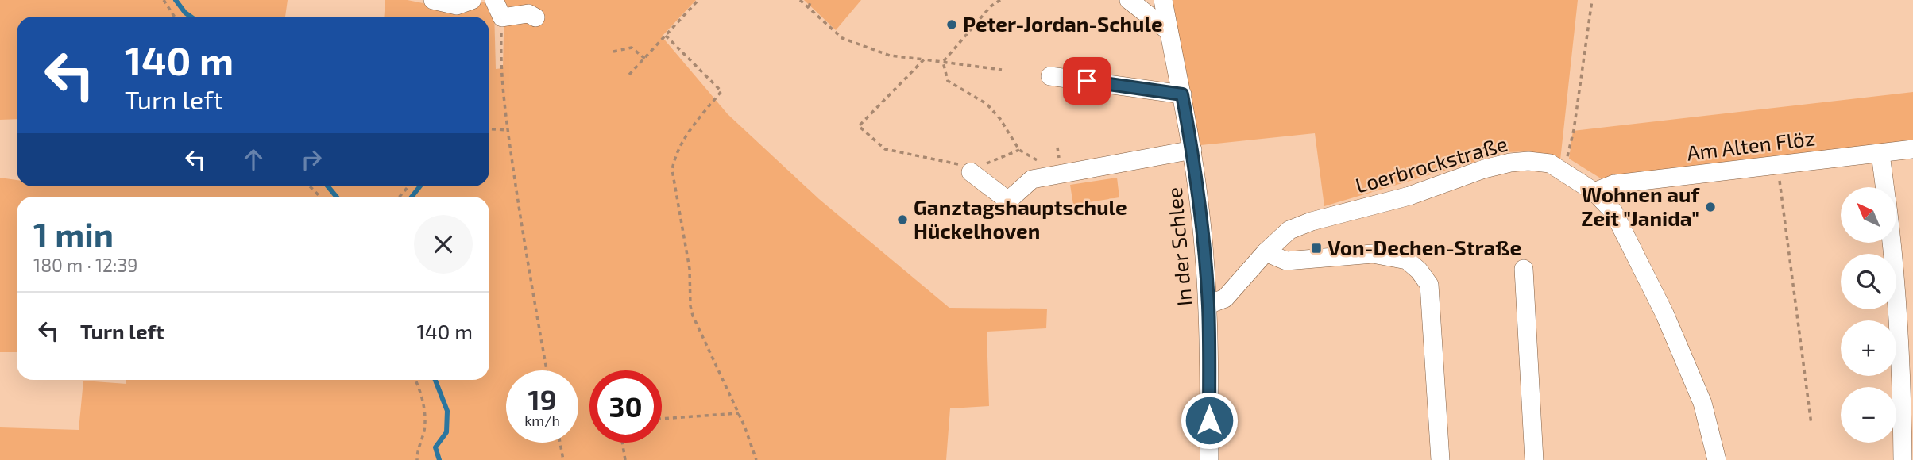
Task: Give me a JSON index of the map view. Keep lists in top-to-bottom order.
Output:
{
  "streets": {
    "street": ["Am Alten Flöz", "Loerbrockstraße", "In der Schlee"]
  },
  "crossings": [
    ["Am Alten Flöz", "Loerbrockstraße"],
    ["Loerbrockstraße", "In der Schlee"]
  ],
  "places": {
    "other": ["Peter-Jordan-Schule", "Wohnen auf Zeit \"Janida\"", "Ganztagshauptschule Hückelhoven"],
    "transit": ["Von-Dechen-Straße"]
  },
  "north": "top left",
  "page": {
    "turn": ["140 m", "Turn left"],
    "map_buttons": ["+", "−"],
    "heading": ["1 min", "180 m · 12:39"],
    "list": [
      {
        "name": "Turn left",
        "value": "140 m"
      }
    ],
    "speed": "19 km/h",
    "limit": "30"
  }
}
